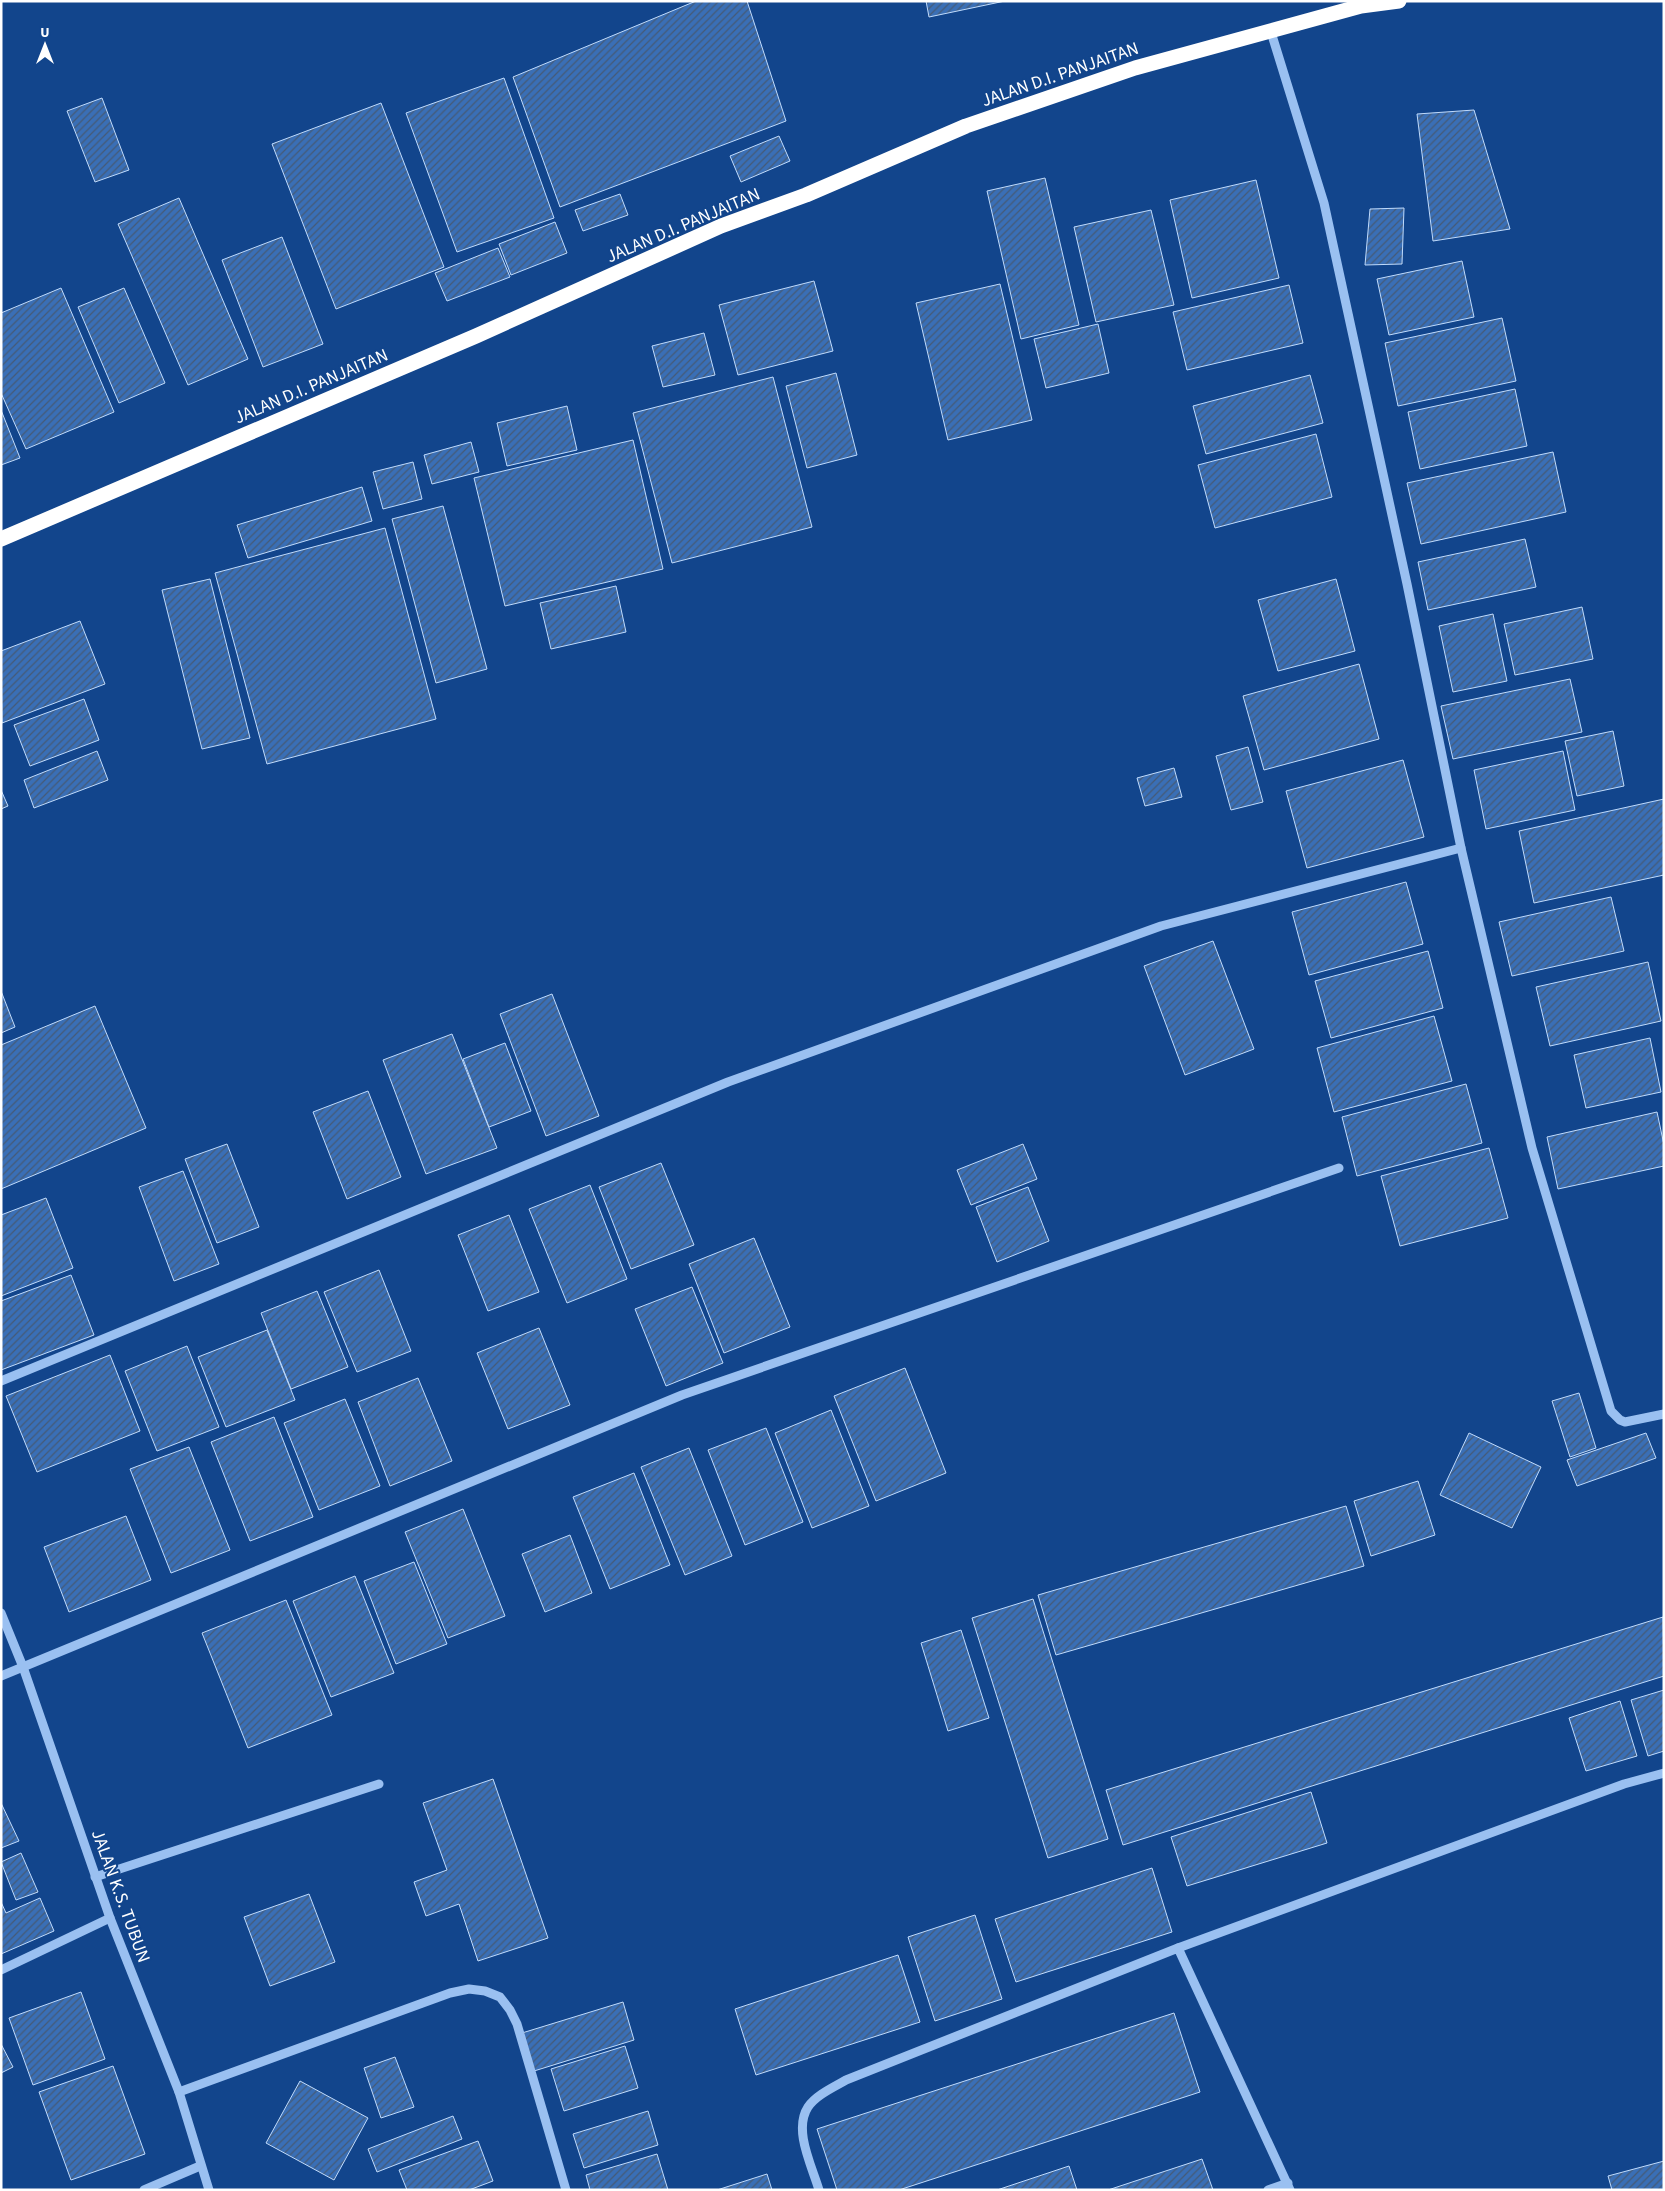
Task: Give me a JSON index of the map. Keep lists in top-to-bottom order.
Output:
{
  "streets": {
    "highway": ["JALAN D.I. PANJAITAN"],
    "street": ["JALAN K.S. TUBUN"]
  },
  "north": "top"
}
